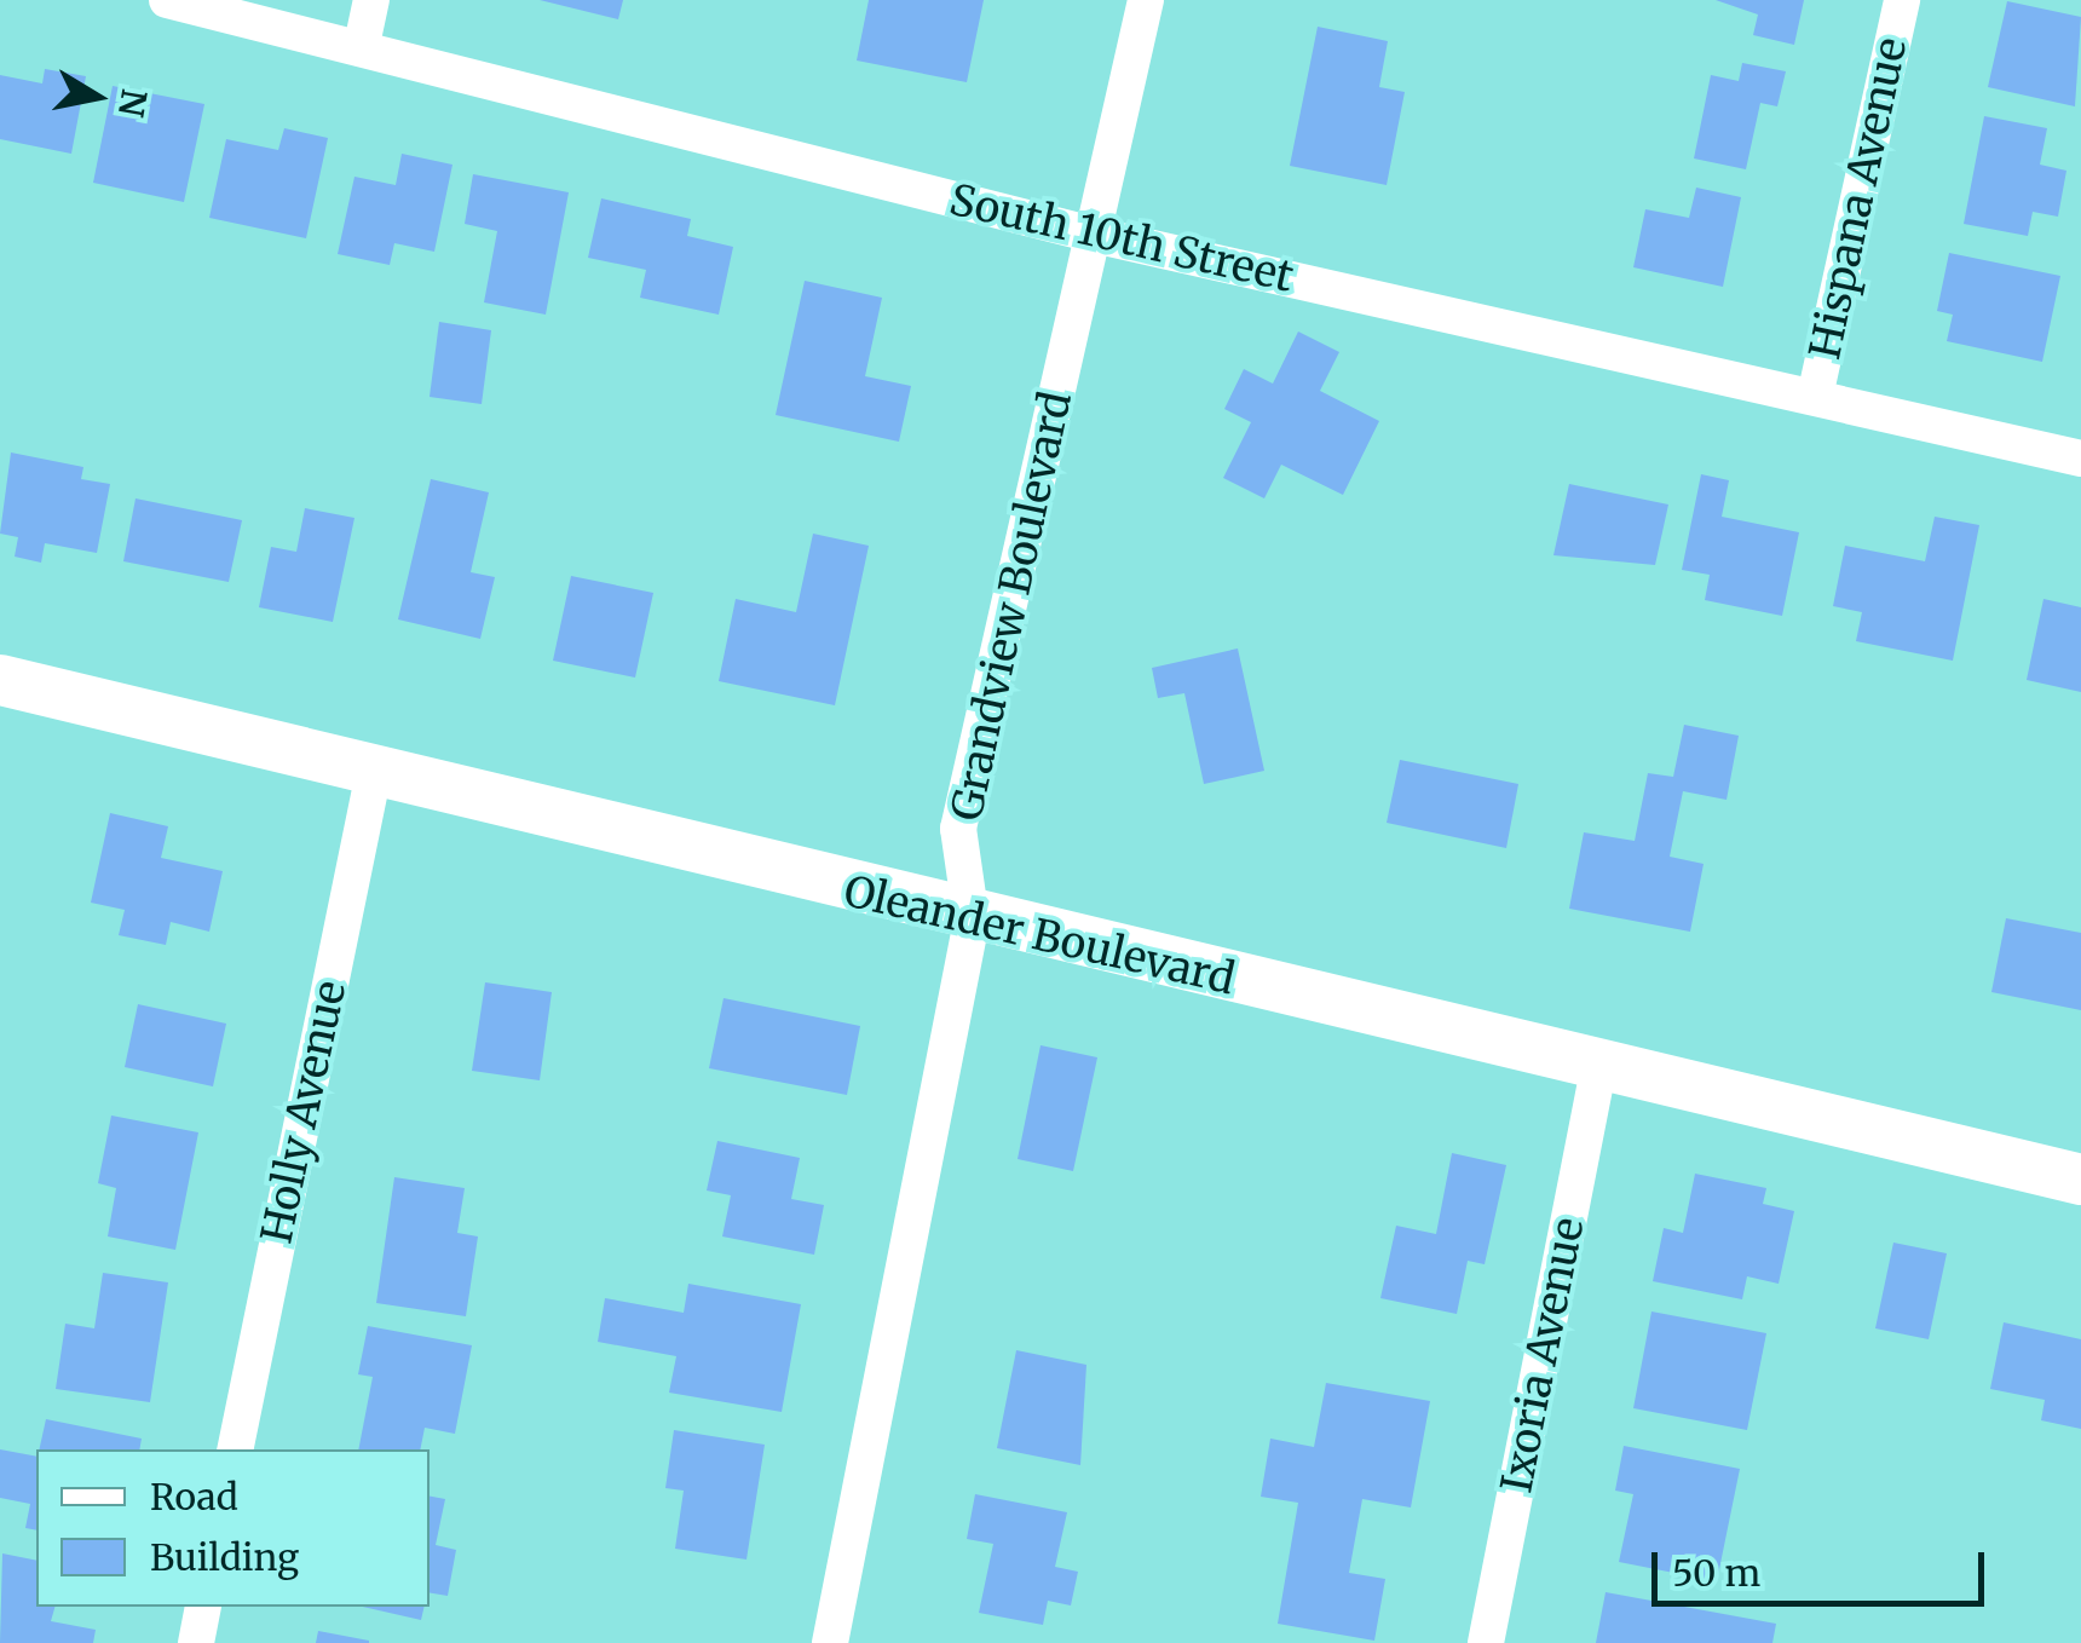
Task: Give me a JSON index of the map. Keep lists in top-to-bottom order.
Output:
{
  "streets": {
    "main road": ["Oleander Boulevard"],
    "street": [
      "Hispana Avenue",
      "South 10th Street",
      "Grandview Boulevard",
      "Holly Avenue",
      "Ixoria Avenue"
    ]
  },
  "crossings": [
    ["Hispana Avenue", "South 10th Street"],
    ["South 10th Street", "Grandview Boulevard"],
    ["Grandview Boulevard", "Oleander Boulevard"],
    ["Oleander Boulevard", "Holly Avenue"],
    ["Oleander Boulevard", "Ixoria Avenue"]
  ],
  "legend": ["Road", "Building"],
  "scale_bar": "50 m",
  "north": "right"
}
